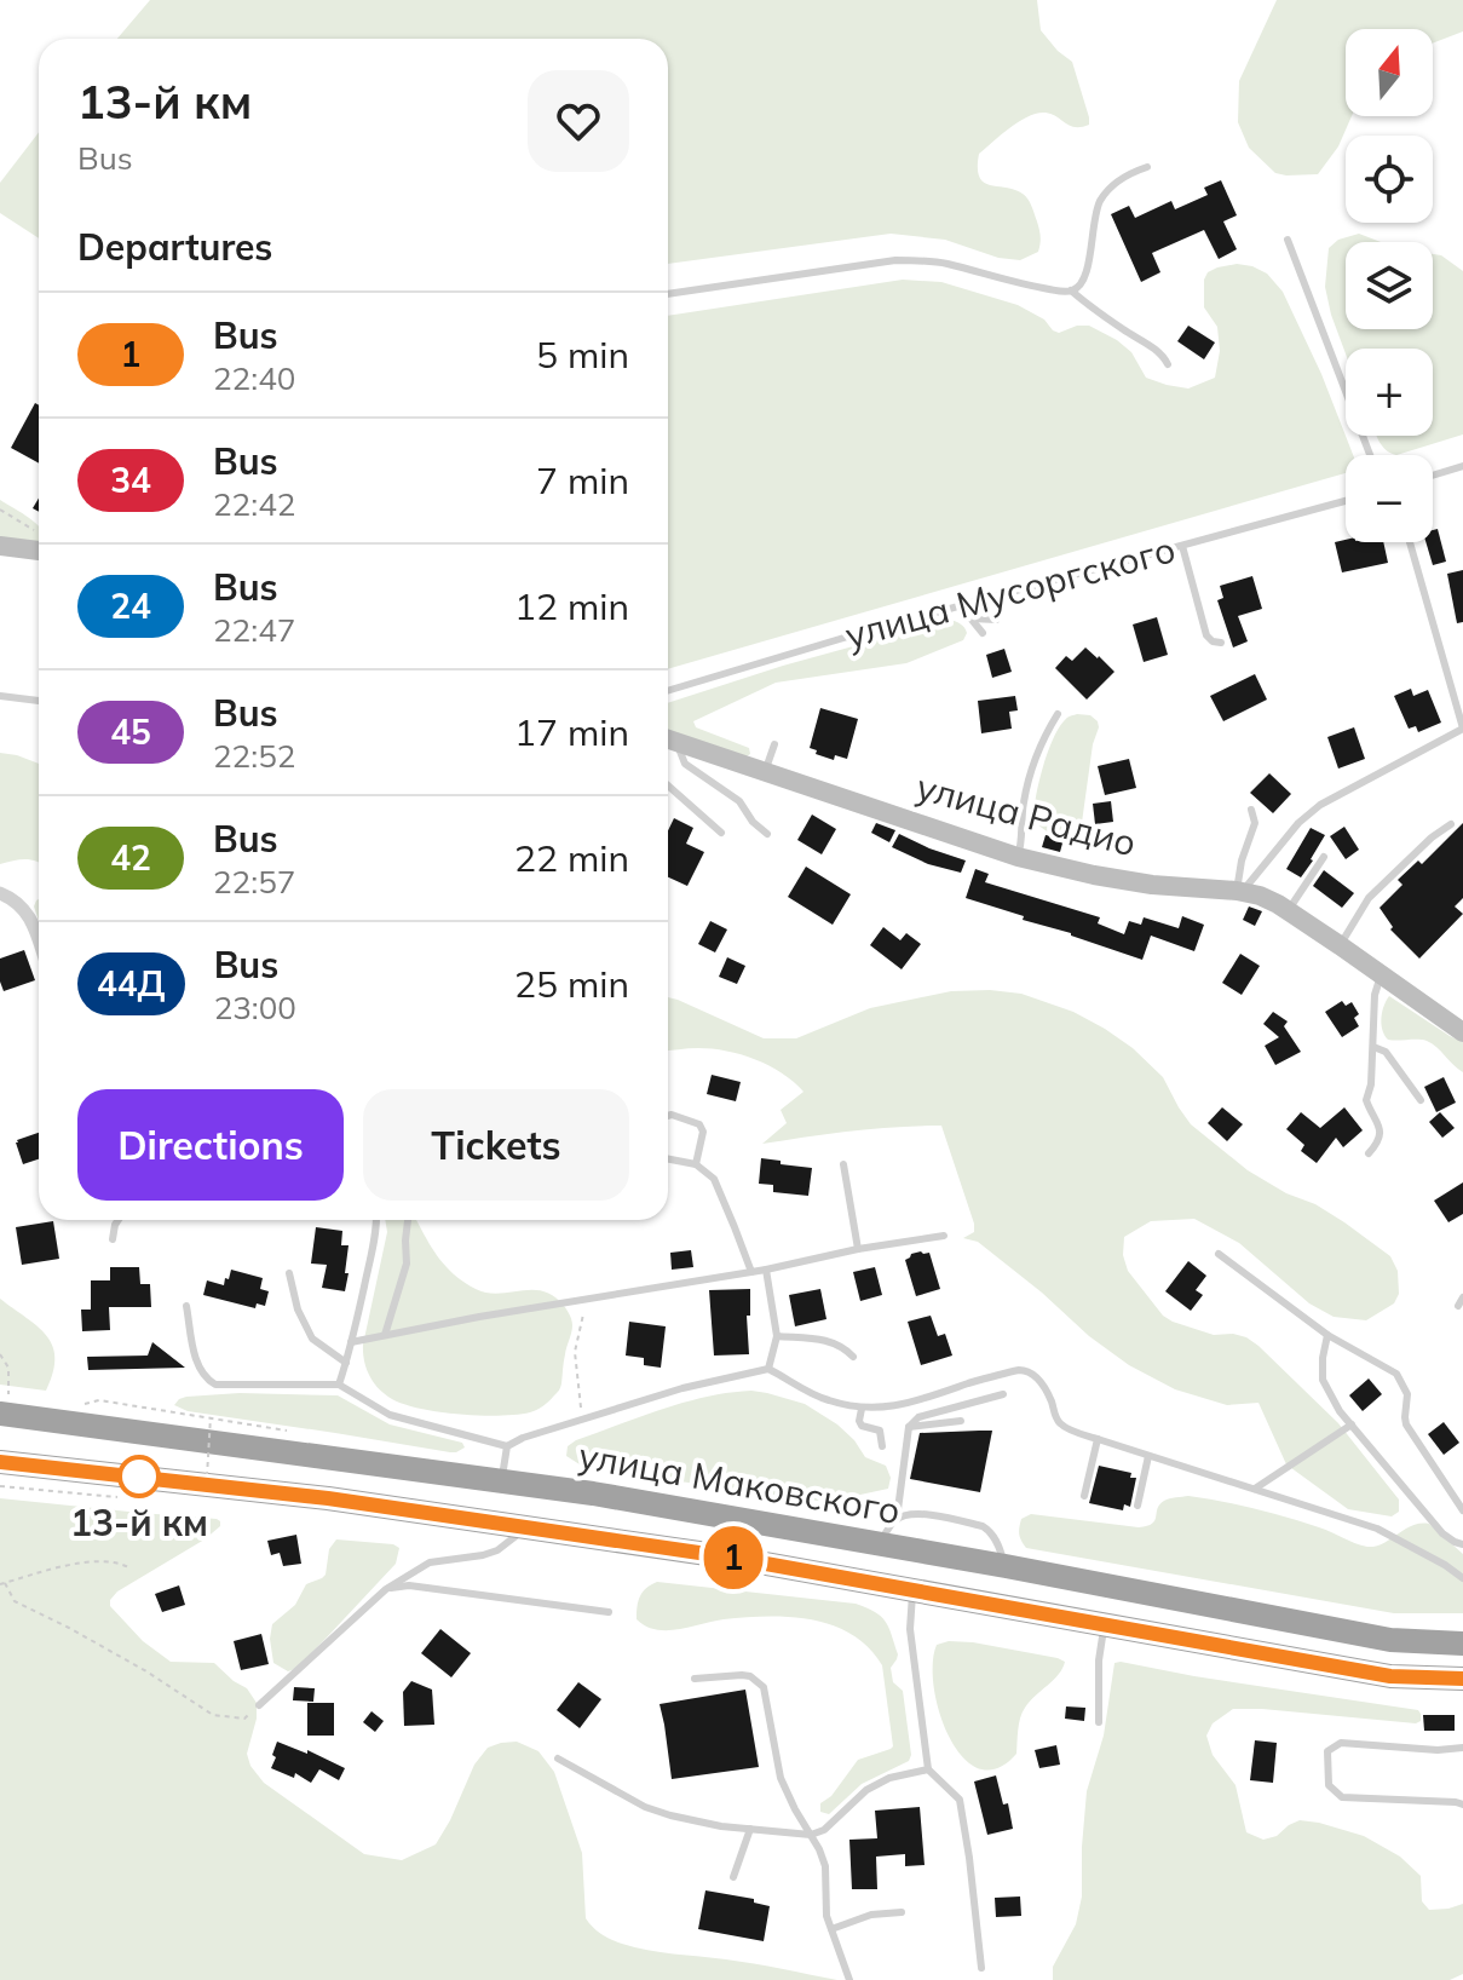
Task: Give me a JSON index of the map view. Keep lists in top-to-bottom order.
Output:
{
  "streets": {
    "highway": ["улица Маковского"],
    "main road": ["улица Радио"],
    "lane": ["улица Мусоргского"]
  },
  "places": ["13-й км"],
  "lines": ["bus line 1"],
  "north": "top",
  "page": {
    "on_map": "1",
    "map_buttons": ["+", "−"],
    "heading": [
      ["13-й км", "Bus"],
      "Departures"
    ],
    "list": [
      {
        "mark": "1",
        "name": "Bus",
        "note": "22:40",
        "value": "5 min"
      },
      {
        "mark": "34",
        "name": "Bus",
        "note": "22:42",
        "value": "7 min"
      },
      {
        "mark": "24",
        "name": "Bus",
        "note": "22:47",
        "value": "12 min"
      },
      {
        "mark": "45",
        "name": "Bus",
        "note": "22:52",
        "value": "17 min"
      },
      {
        "mark": "42",
        "name": "Bus",
        "note": "22:57",
        "value": "22 min"
      },
      {
        "mark": "44Д",
        "name": "Bus",
        "note": "23:00",
        "value": "25 min"
      }
    ],
    "buttons": ["Directions", "Tickets"]
  }
}
